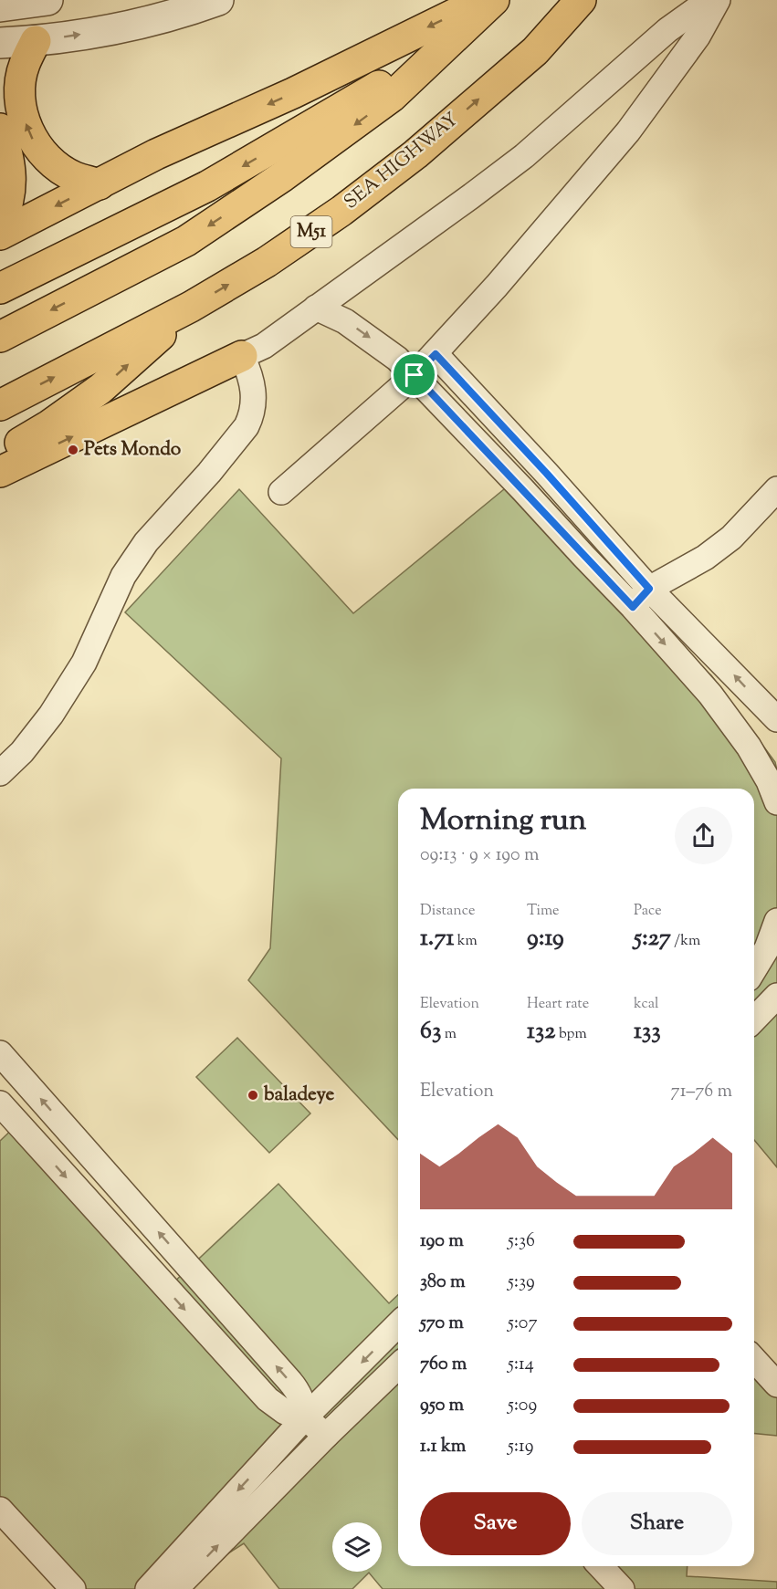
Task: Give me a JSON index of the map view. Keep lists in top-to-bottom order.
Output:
{
  "streets": {
    "highway": ["SEA HIGHWAY", "M51"]
  },
  "places": ["Pets Mondo", "baladeye"],
  "page": {
    "heading": ["Morning run", "09:13 · 9 × 190 m"],
    "stats": [
      ["Distance", "1.71 km"],
      ["Time", "9:19"],
      ["Pace", "5:27 /km"],
      ["Elevation", "63 m"],
      ["Heart rate", "132 bpm"],
      ["kcal", "133"]
    ],
    "chart": ["Elevation", "71–76 m"],
    "list": [
      {
        "name": "190 m",
        "note": "5:36"
      },
      {
        "name": "380 m",
        "note": "5:39"
      },
      {
        "name": "570 m",
        "note": "5:07"
      },
      {
        "name": "760 m",
        "note": "5:14"
      },
      {
        "name": "950 m",
        "note": "5:09"
      },
      {
        "name": "1.1 km",
        "note": "5:19"
      }
    ],
    "buttons": ["Save", "Share"]
  }
}
